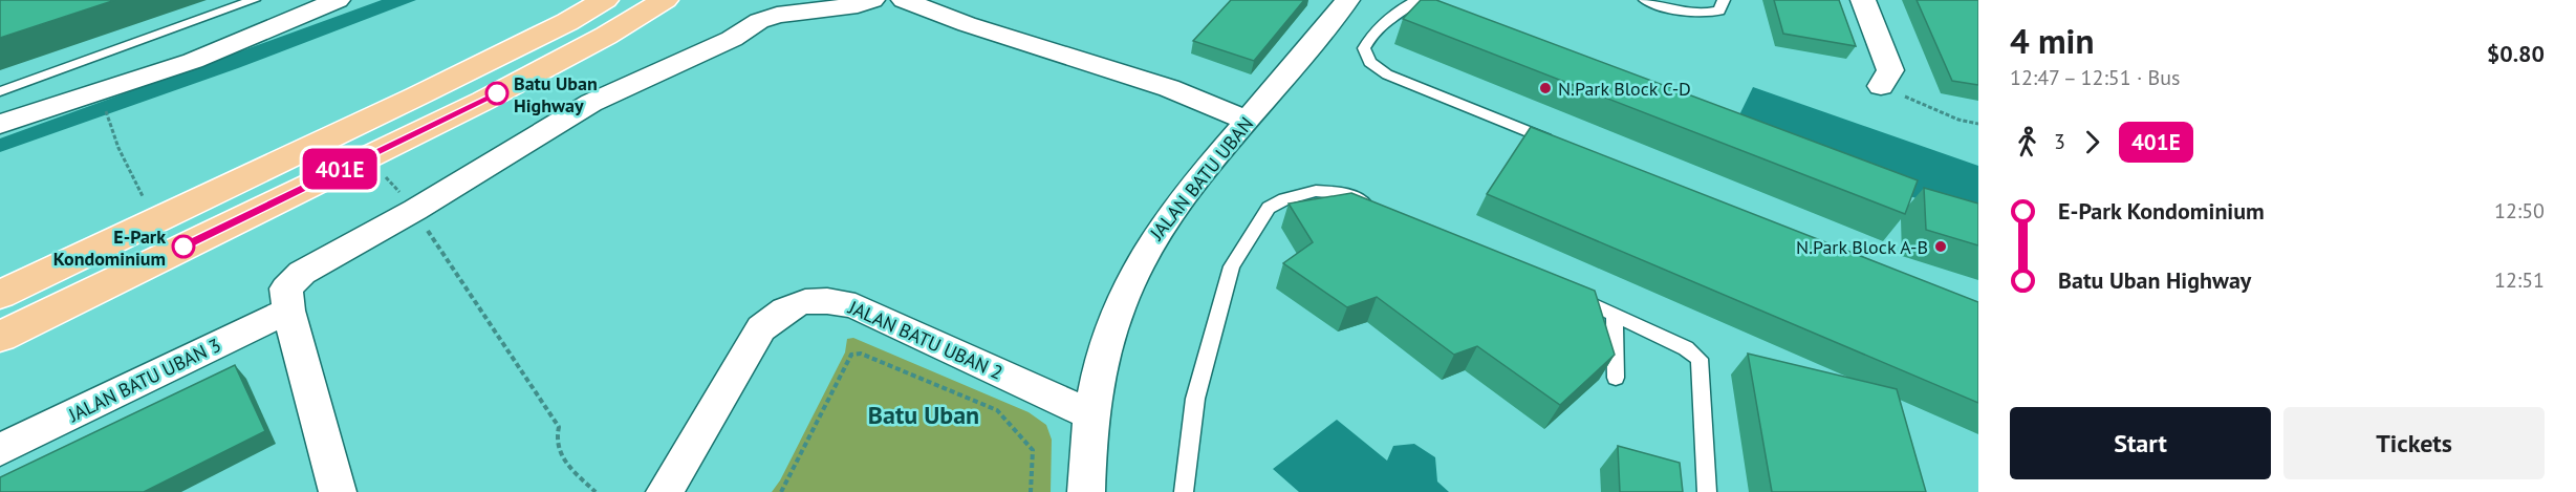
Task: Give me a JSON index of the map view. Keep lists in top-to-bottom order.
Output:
{
  "streets": {
    "street": ["JALAN BATU UBAN", "JALAN BATU UBAN 2", "JALAN BATU UBAN 3"]
  },
  "crossings": [
    ["JALAN BATU UBAN", "JALAN BATU UBAN 2"]
  ],
  "districts": ["Batu Uban"],
  "places": [
    "N.Park Block C-D",
    "Batu Uban Highway",
    "E-Park Kondominium",
    "N.Park Block A-B"
  ],
  "lines": ["bus line 401E"],
  "page": {
    "on_map": "401E",
    "heading": ["4 min", "12:47 – 12:51 · Bus", "$0.80"],
    "legs": ["3", "401E"],
    "list": [
      {
        "name": "E-Park Kondominium",
        "value": "12:50"
      },
      {
        "name": "Batu Uban Highway",
        "value": "12:51"
      }
    ],
    "buttons": ["Start", "Tickets"]
  }
}
